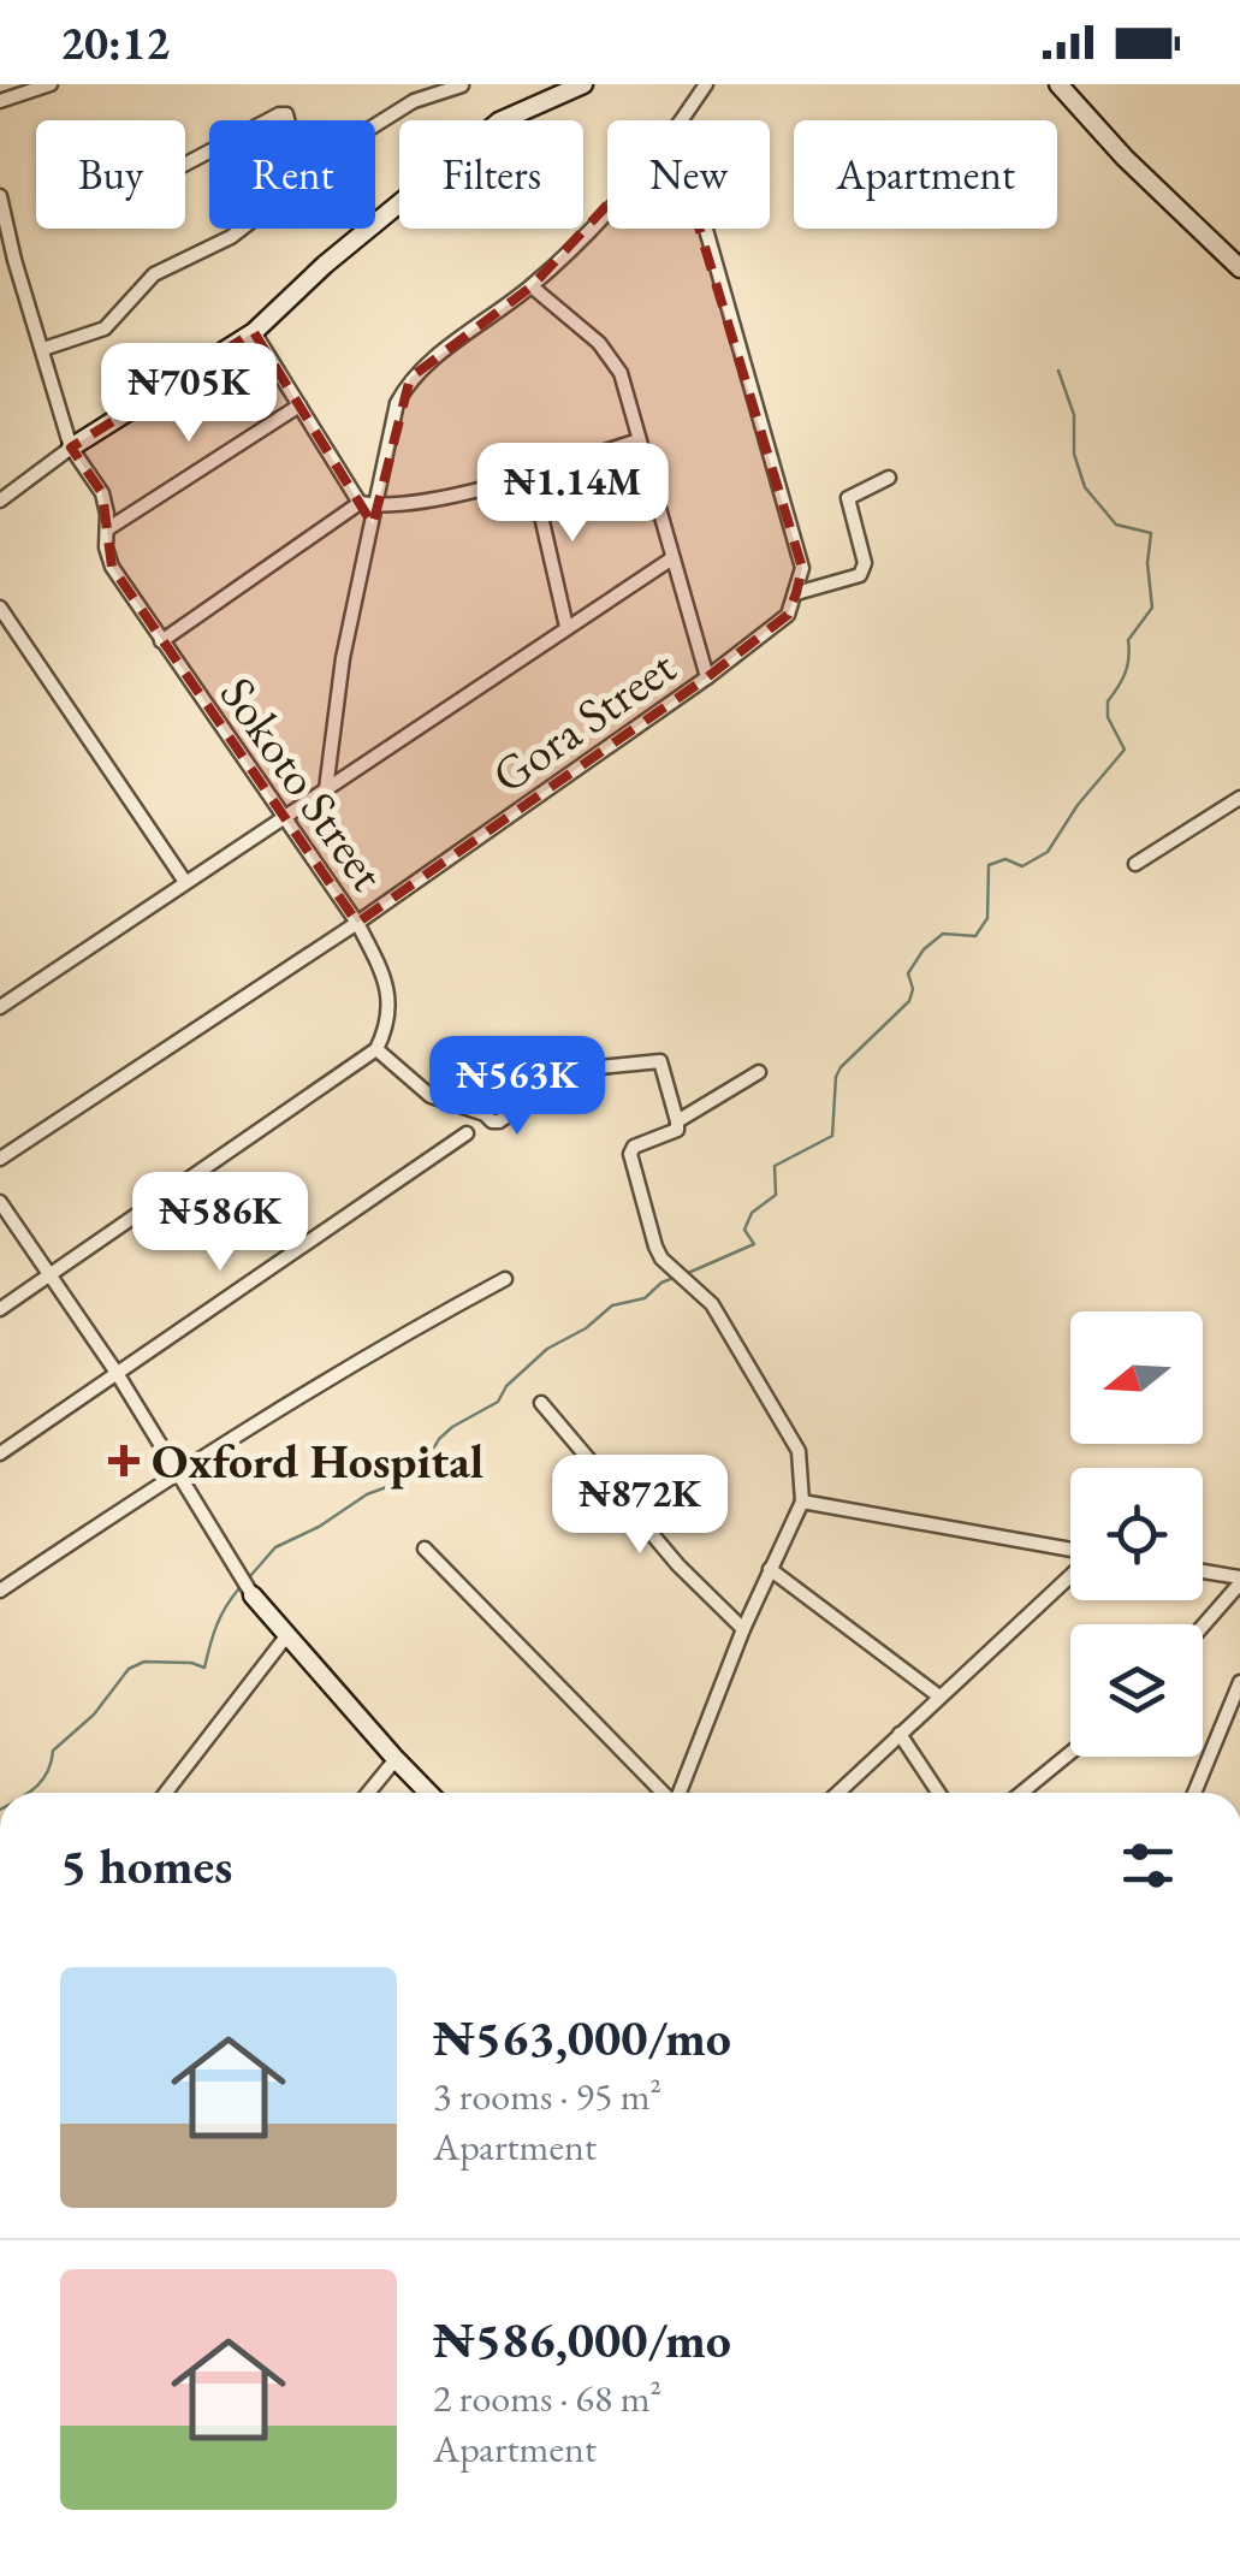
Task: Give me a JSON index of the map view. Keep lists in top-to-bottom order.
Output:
{
  "streets": {
    "street": ["Gora Street", "Sokoto Street"]
  },
  "crossings": [
    ["Gora Street", "Sokoto Street"]
  ],
  "places": {
    "health": ["Oxford Hospital"]
  },
  "north": "left",
  "page": {
    "status": "20:12",
    "chip": [
      "Buy",
      "Rent",
      "Filters",
      "New",
      "Apartment"
    ],
    "price": [
      "₦705K",
      "₦1.14M",
      "₦563K",
      "₦586K",
      "₦872K"
    ],
    "heading": "5 homes",
    "list": [
      {
        "name": "₦563,000/mo",
        "note": "3 rooms · 95 m² · Apartment"
      },
      {
        "name": "₦586,000/mo",
        "note": "2 rooms · 68 m² · Apartment"
      }
    ]
  }
}
